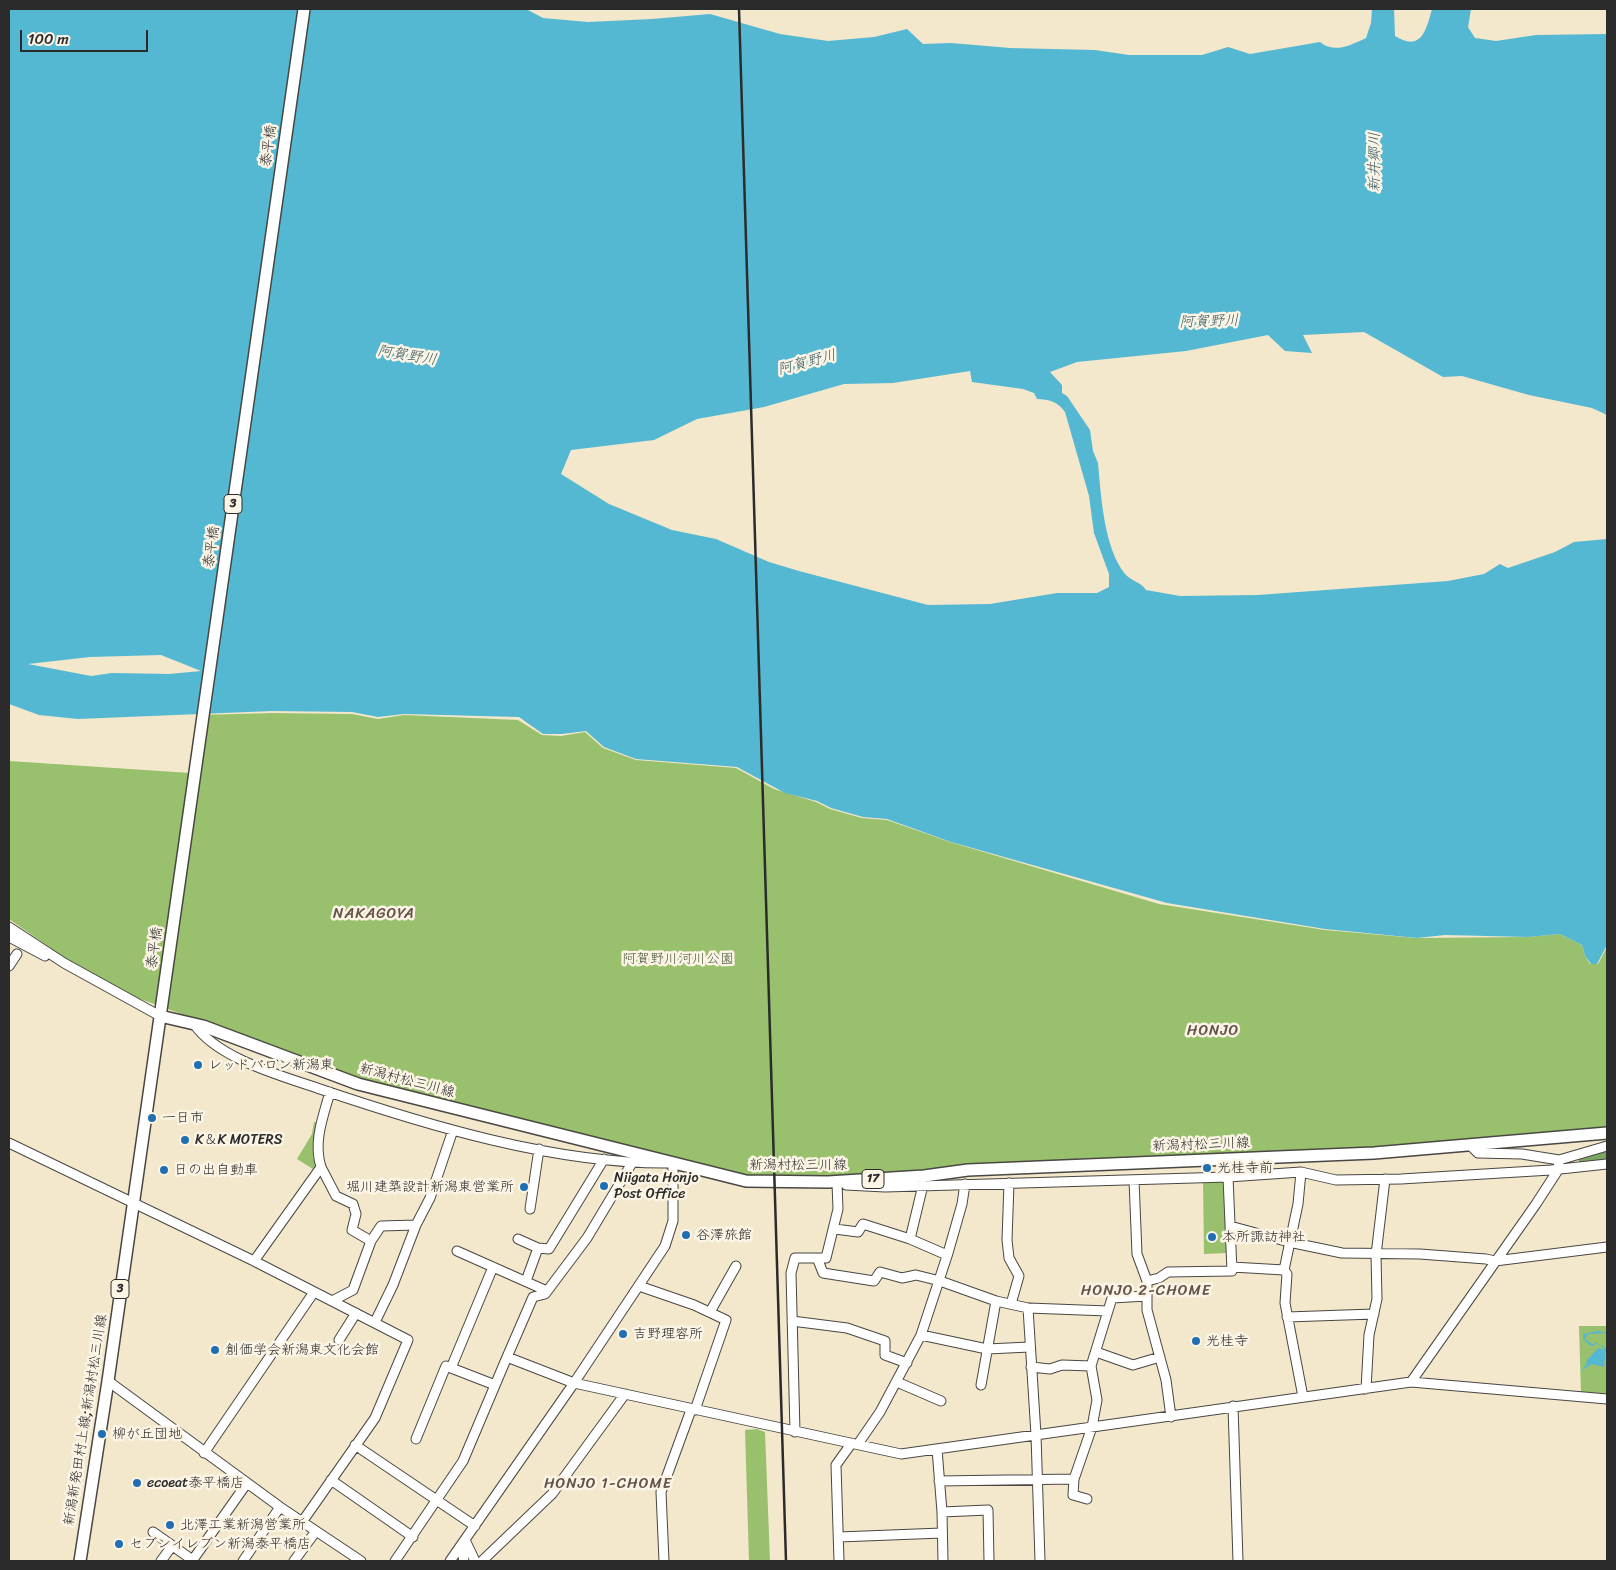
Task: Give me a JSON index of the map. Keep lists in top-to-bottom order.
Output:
{
  "streets": {
    "main road": [
      "泰平橋",
      "3",
      "新潟村松三川線",
      "17",
      "新潟新発田村上線;新潟村松三川線"
    ]
  },
  "crossings": [
    ["泰平橋", "新潟村松三川線"],
    ["泰平橋", "新潟新発田村上線;新潟村松三川線"],
    ["新潟村松三川線", "新潟新発田村上線;新潟村松三川線"]
  ],
  "districts": [
    "NAKAGOYA",
    "HONJO",
    "HONJO 2-CHOME",
    "HONJO 1-CHOME"
  ],
  "water": ["新井郷川", "阿賀野川"],
  "parks": ["阿賀野川河川公園"],
  "places": [
    "レッドバロン新潟東",
    "一日市",
    "K＆K MOTERS",
    "光桂寺前",
    "日の出自動車",
    "Niigata Honjo Post Office",
    "堀川建築設計新潟東営業所",
    "谷澤旅館",
    "本所諏訪神社",
    "吉野理容所",
    "光桂寺",
    "創価学会新潟東文化会館",
    "柳が丘団地",
    "ecoeat泰平橋店",
    "北澤工業新潟営業所",
    "セブンイレブン新潟泰平橋店"
  ],
  "scale_bar": "100 m"
}
